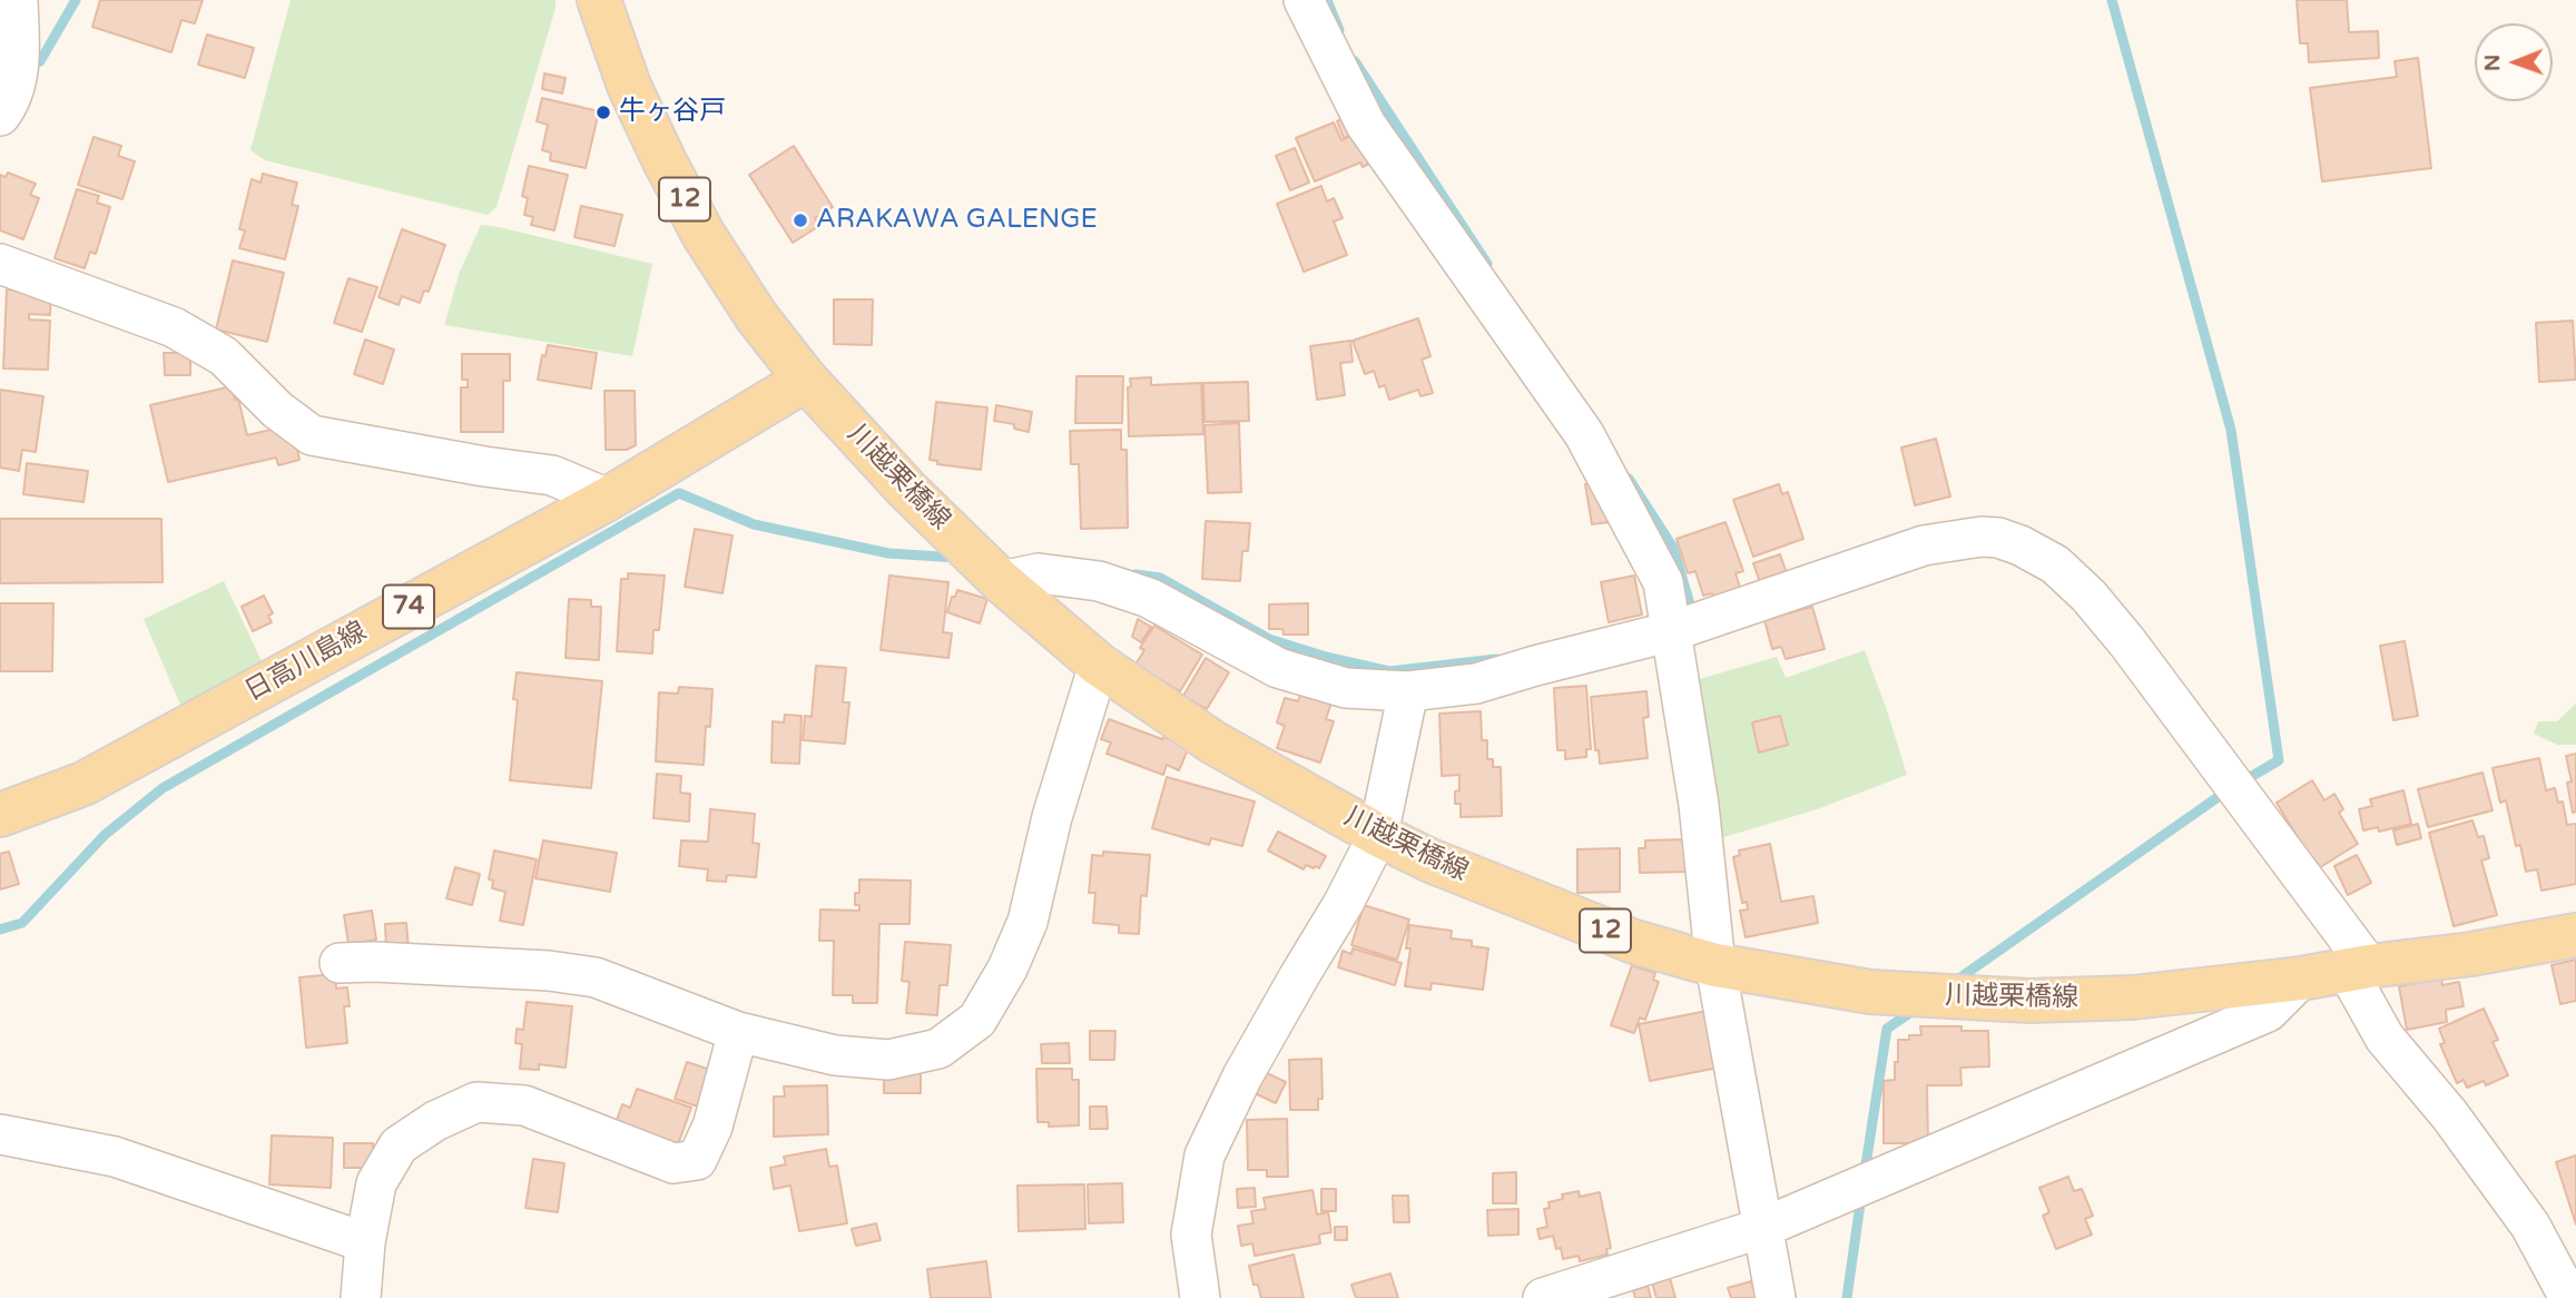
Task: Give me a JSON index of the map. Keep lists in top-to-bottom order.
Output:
{
  "streets": {
    "main road": [
      "12",
      "川越栗橋線",
      "74",
      "日高川島線"
    ]
  },
  "crossings": [
    ["川越栗橋線", "日高川島線"]
  ],
  "places": ["牛ヶ谷戸", "ARAKAWA GALENGE"],
  "north": "left"
}
